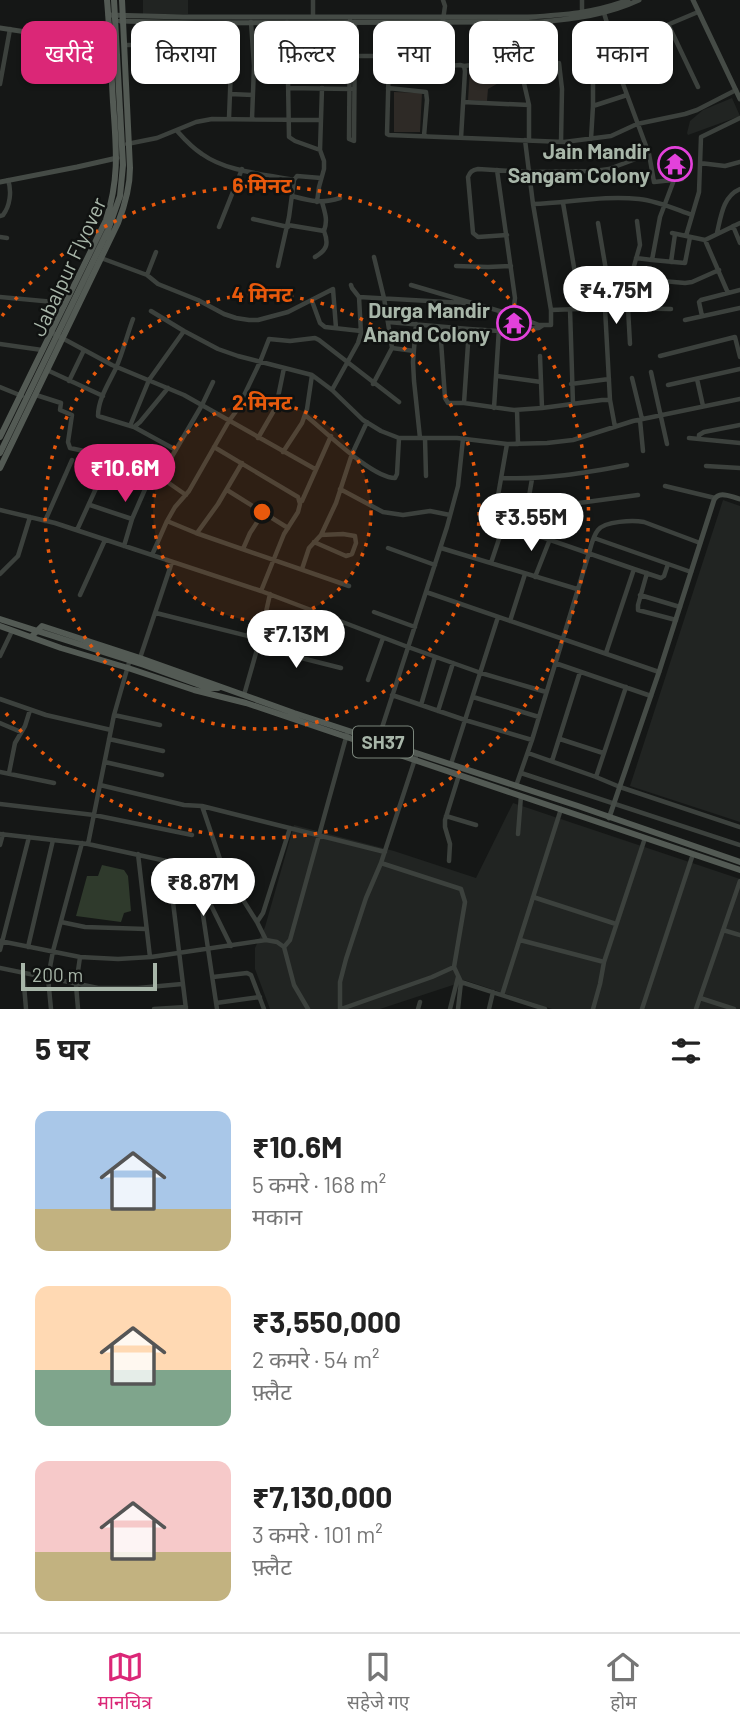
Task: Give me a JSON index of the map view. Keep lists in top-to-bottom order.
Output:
{
  "streets": {
    "main road": ["Jabalpur Flyover", "SH37"]
  },
  "places": {
    "temple": ["Jain Mandir Sangam Colony", "Durga Mandir Anand Colony"]
  },
  "scale_bar": "200 m",
  "page": {
    "chip": [
      "खरीदें",
      "किराया",
      "फ़िल्टर",
      "नया",
      "फ़्लैट",
      "मकान"
    ],
    "price": [
      "₹4.75M",
      "₹10.6M",
      "₹3.55M",
      "₹7.13M",
      "₹8.87M"
    ],
    "scale": "200 m",
    "heading": "5 घर",
    "list": [
      {
        "name": "₹10.6M",
        "note": "5 कमरे · 168 m² · मकान"
      },
      {
        "name": "₹3,550,000",
        "note": "2 कमरे · 54 m² · फ़्लैट"
      },
      {
        "name": "₹7,130,000",
        "note": "3 कमरे · 101 m² · फ़्लैट"
      }
    ],
    "tabs": ["मानचित्र", "सहेजे गए", "होम"]
  },
  "rings": ["6 मिनट", "4 मिनट", "2 मिनट"]
}
